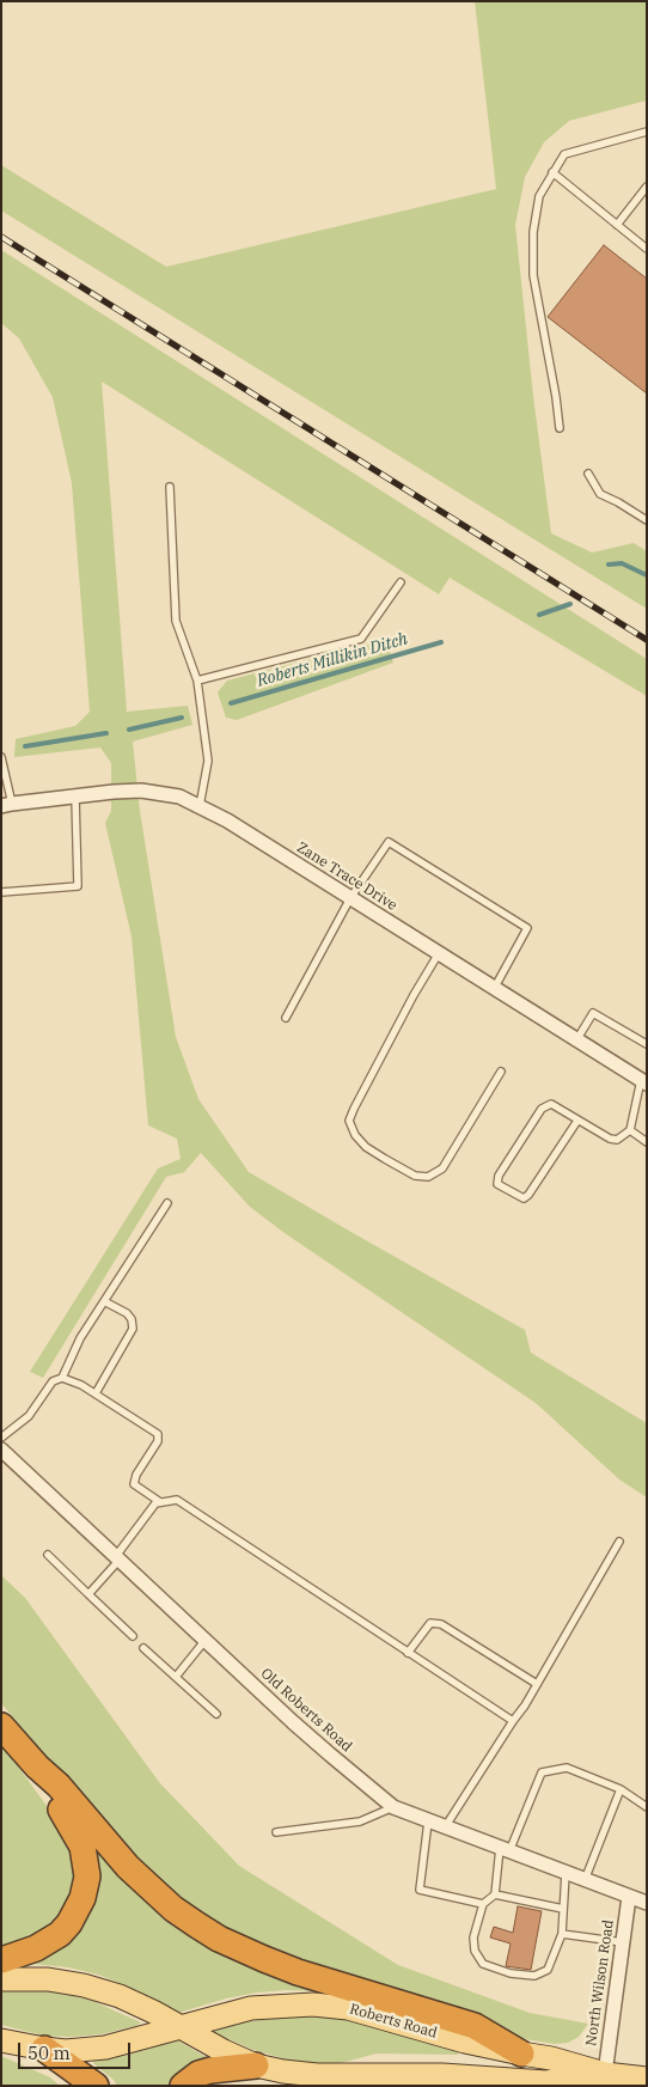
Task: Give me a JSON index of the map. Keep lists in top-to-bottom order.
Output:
{
  "streets": {
    "main road": ["Roberts Road"],
    "street": ["Zane Trace Drive", "Old Roberts Road", "North Wilson Road"]
  },
  "crossings": [
    ["Old Roberts Road", "North Wilson Road"],
    ["North Wilson Road", "Roberts Road"]
  ],
  "water": ["Roberts Millikin Ditch"],
  "scale_bar": "50 m"
}
